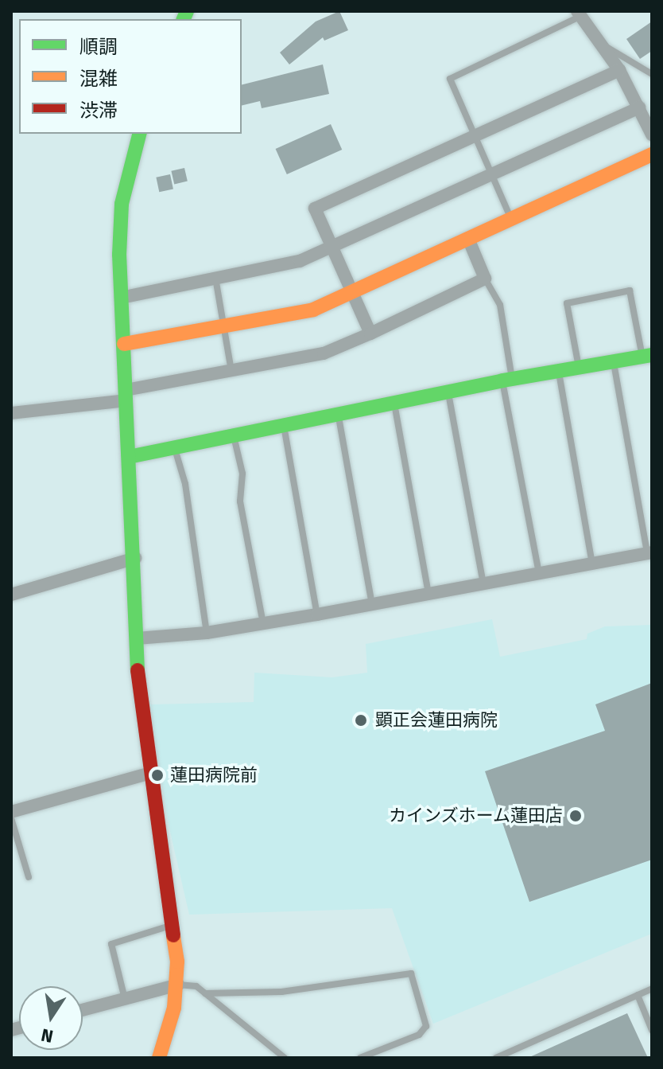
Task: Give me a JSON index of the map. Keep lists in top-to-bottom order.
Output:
{
  "places": ["顕正会蓮田病院", "蓮田病院前", "カインズホーム蓮田店"],
  "legend": ["順調", "混雑", "渋滞"],
  "north": "bottom"
}
